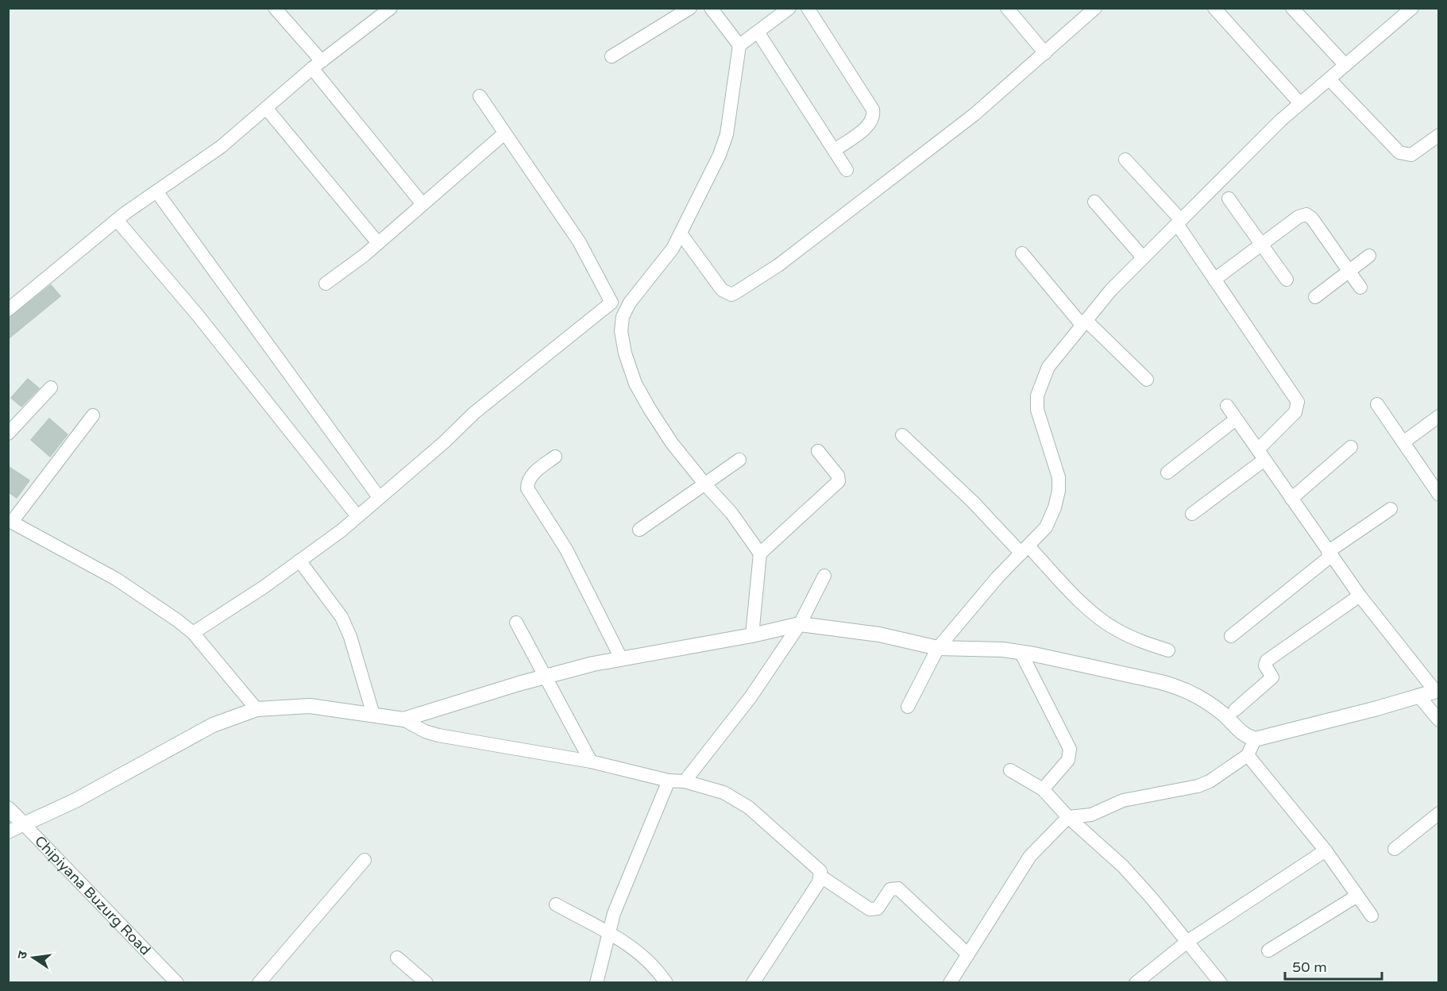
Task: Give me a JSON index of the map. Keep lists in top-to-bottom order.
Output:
{
  "streets": {
    "street": ["Chipiyana Buzurg Road"]
  },
  "scale_bar": "50 m",
  "north": "left"
}
